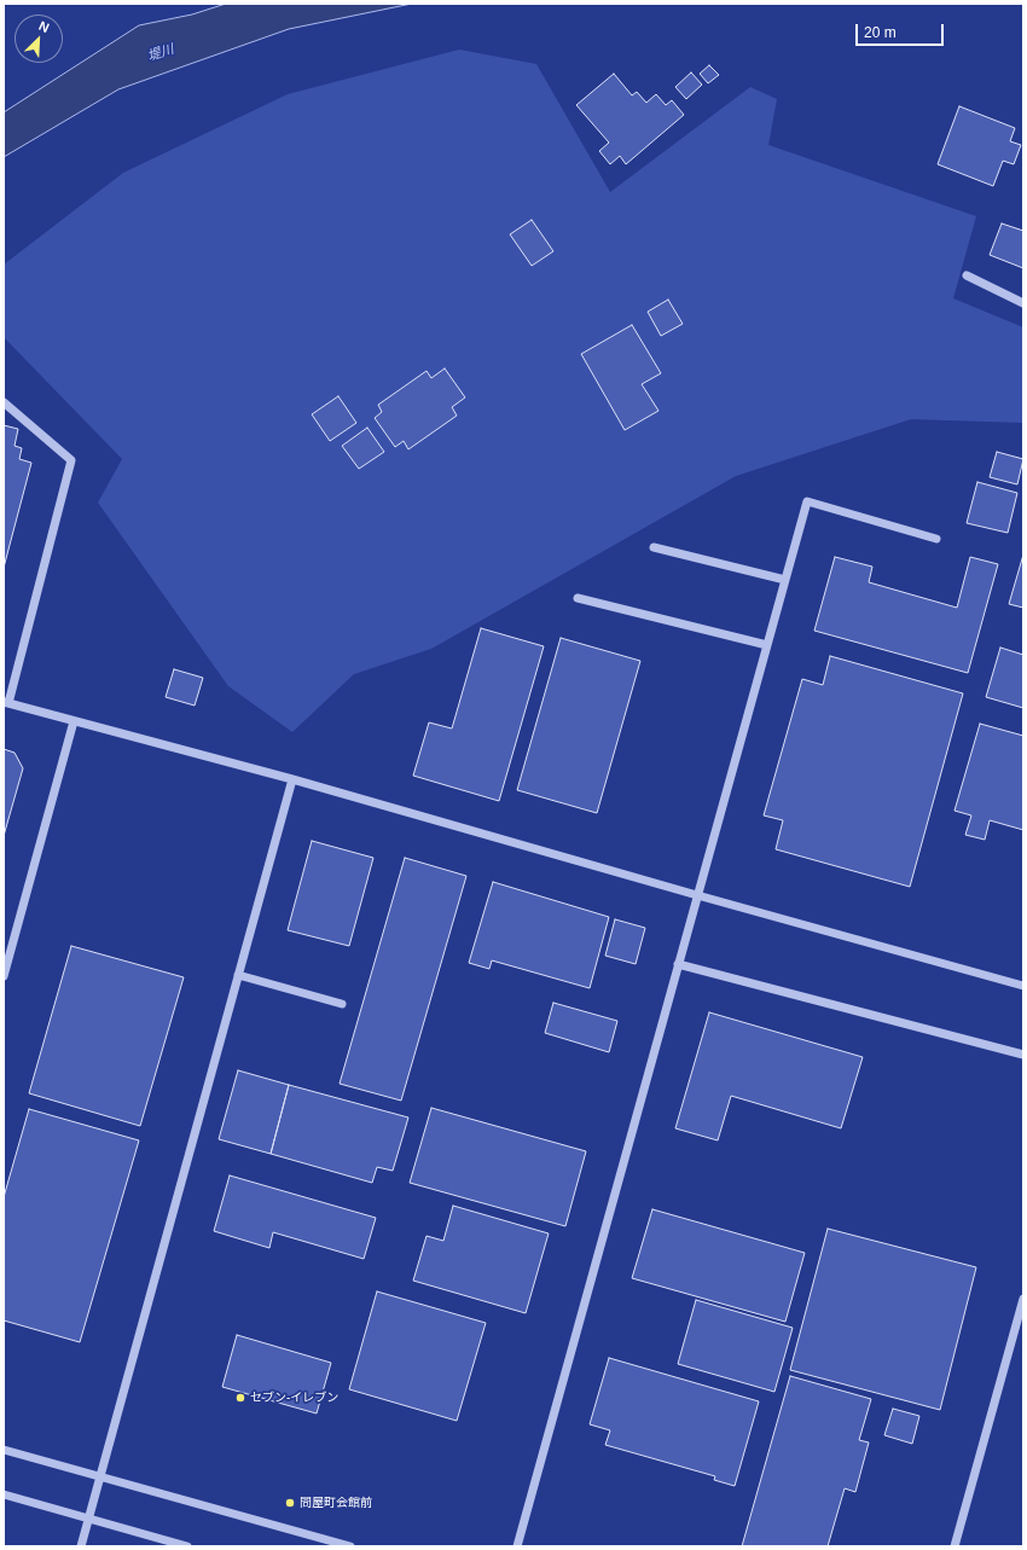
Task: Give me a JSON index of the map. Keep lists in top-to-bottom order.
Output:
{
  "water": ["堤川"],
  "places": ["セブン-イレブン", "問屋町会館前"],
  "scale_bar": "20 m",
  "north": "top right"
}
